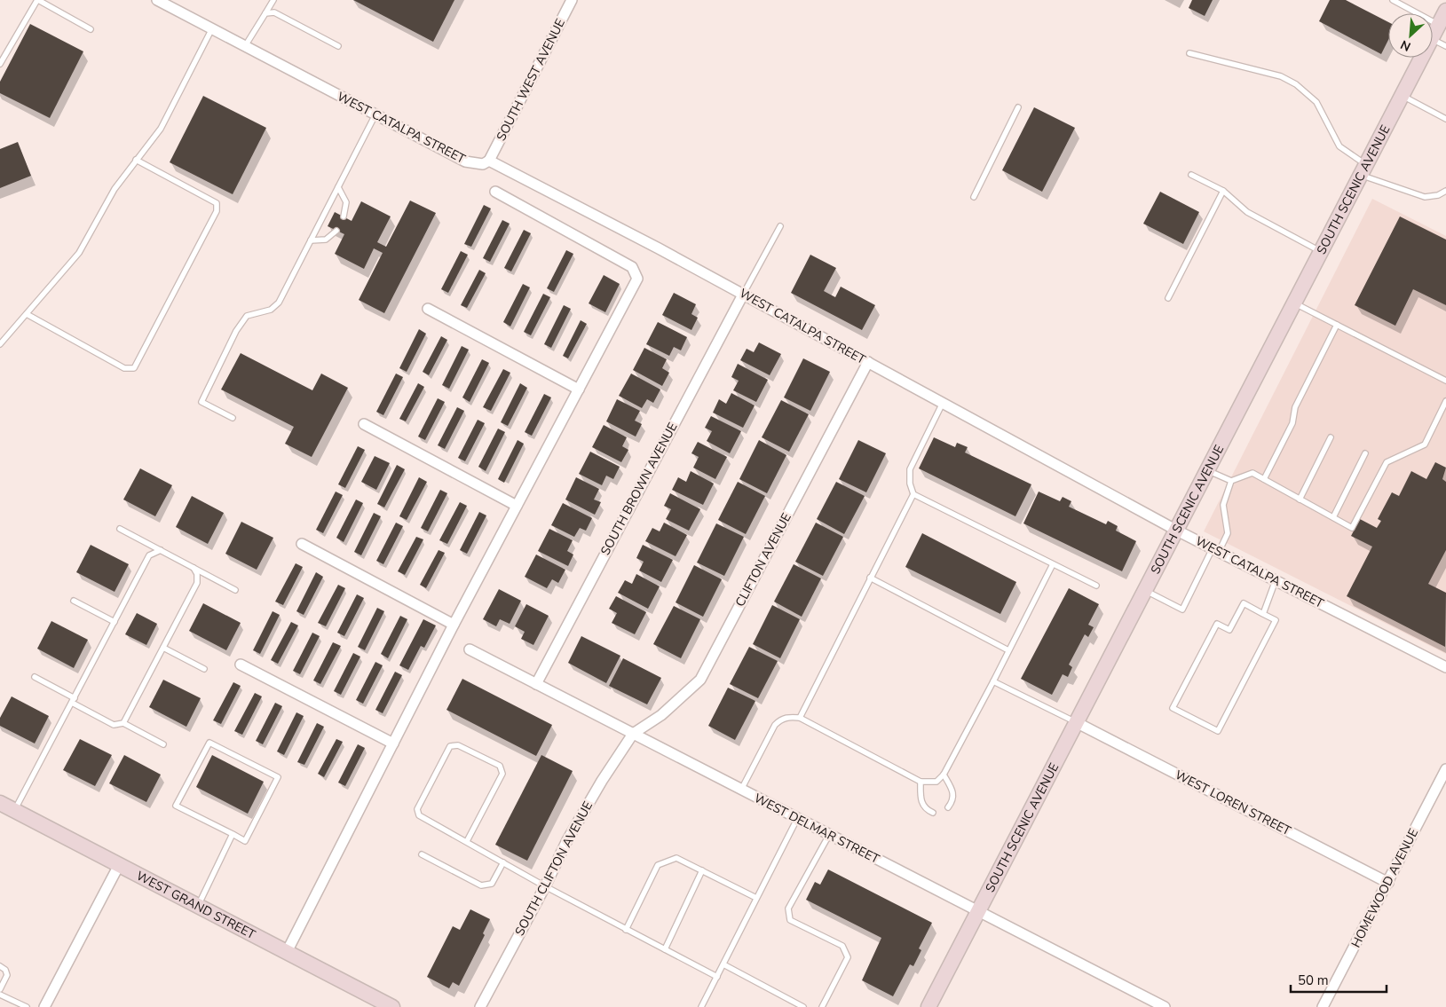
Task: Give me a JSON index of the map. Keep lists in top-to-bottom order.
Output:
{
  "streets": {
    "main road": ["SOUTH SCENIC AVENUE", "WEST GRAND STREET"],
    "street": [
      "SOUTH WEST AVENUE",
      "WEST CATALPA STREET",
      "SOUTH BROWN AVENUE",
      "CLIFTON AVENUE",
      "WEST LOREN STREET",
      "WEST DELMAR STREET",
      "SOUTH CLIFTON AVENUE",
      "HOMEWOOD AVENUE"
    ]
  },
  "crossings": [
    ["SOUTH WEST AVENUE", "WEST CATALPA STREET"],
    ["WEST CATALPA STREET", "SOUTH SCENIC AVENUE"],
    ["WEST CATALPA STREET", "SOUTH BROWN AVENUE"],
    ["WEST CATALPA STREET", "CLIFTON AVENUE"],
    ["SOUTH SCENIC AVENUE", "WEST LOREN STREET"],
    ["SOUTH SCENIC AVENUE", "WEST DELMAR STREET"],
    ["SOUTH BROWN AVENUE", "WEST DELMAR STREET"],
    ["CLIFTON AVENUE", "WEST DELMAR STREET"],
    ["CLIFTON AVENUE", "SOUTH CLIFTON AVENUE"],
    ["WEST LOREN STREET", "HOMEWOOD AVENUE"],
    ["WEST DELMAR STREET", "SOUTH CLIFTON AVENUE"]
  ],
  "scale_bar": "50 m",
  "north": "bottom left"
}
